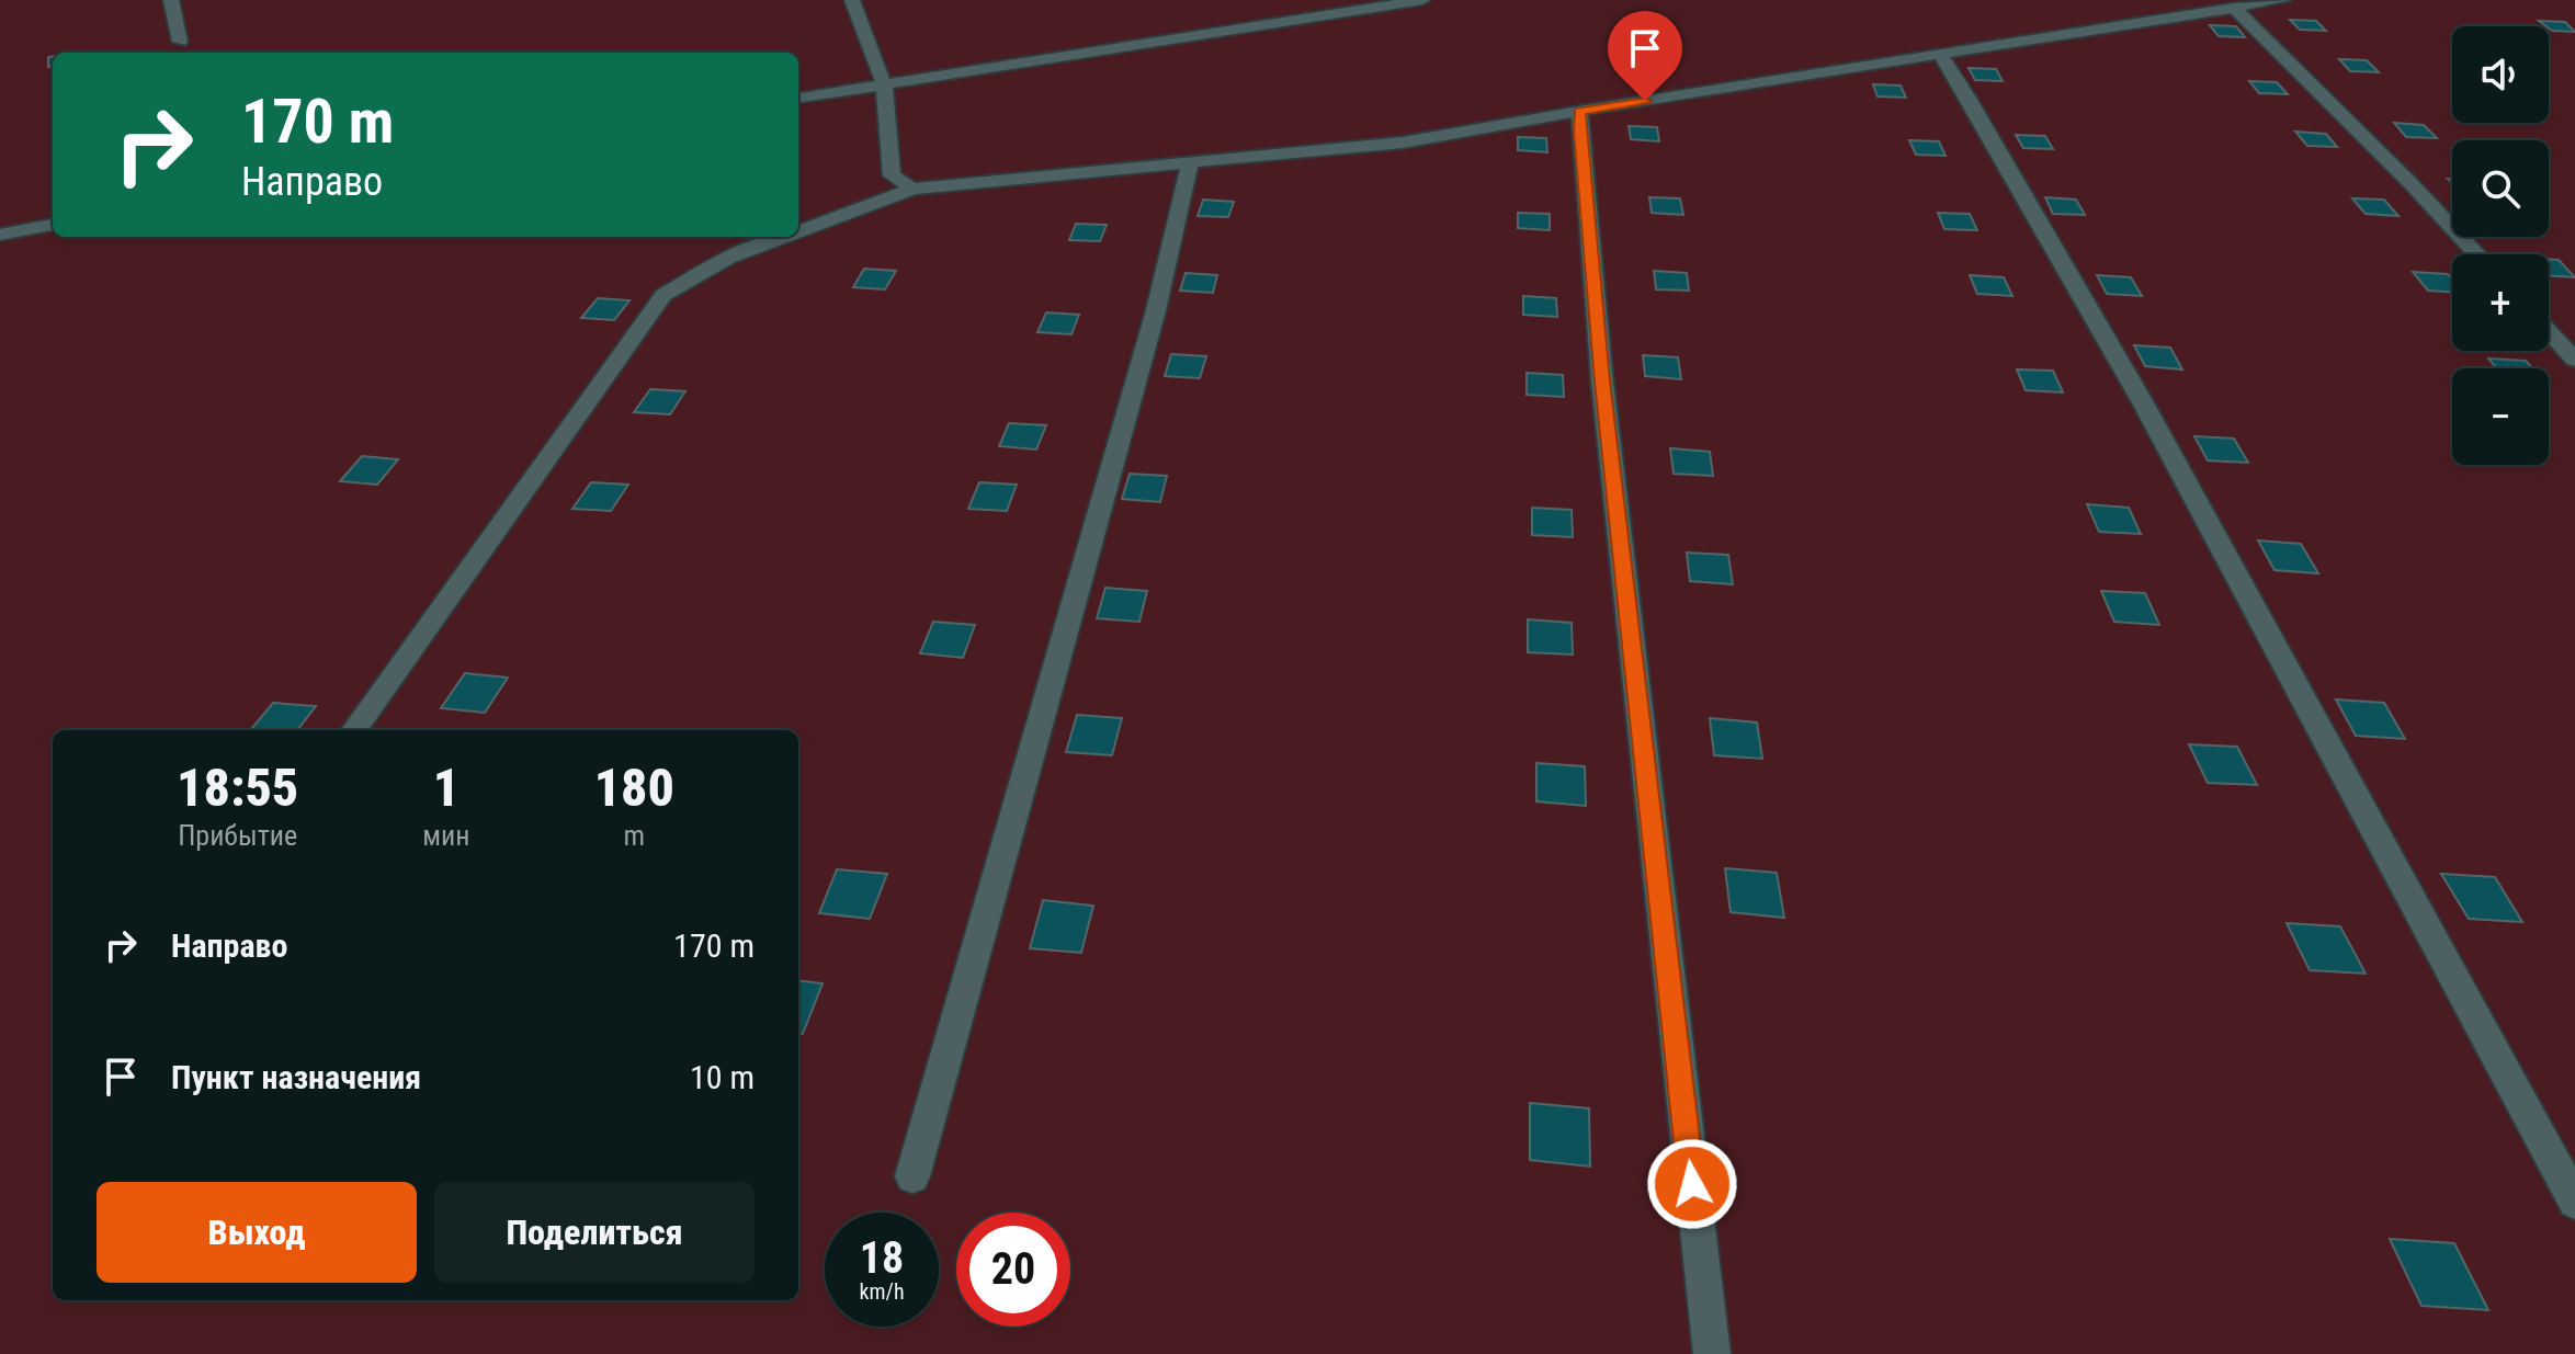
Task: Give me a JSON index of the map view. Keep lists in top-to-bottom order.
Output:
{
  "page": {
    "map_buttons": ["+", "−"],
    "turn": ["170 m", "Направо"],
    "eta": [
      "18:55",
      "Прибытие",
      "1",
      "мин",
      "180",
      "m"
    ],
    "list": [
      {
        "name": "Направо",
        "value": "170 m"
      },
      {
        "name": "Пункт назначения",
        "value": "10 m"
      }
    ],
    "buttons": ["Выход", "Поделиться"],
    "speed": "18 km/h",
    "limit": "20"
  }
}
